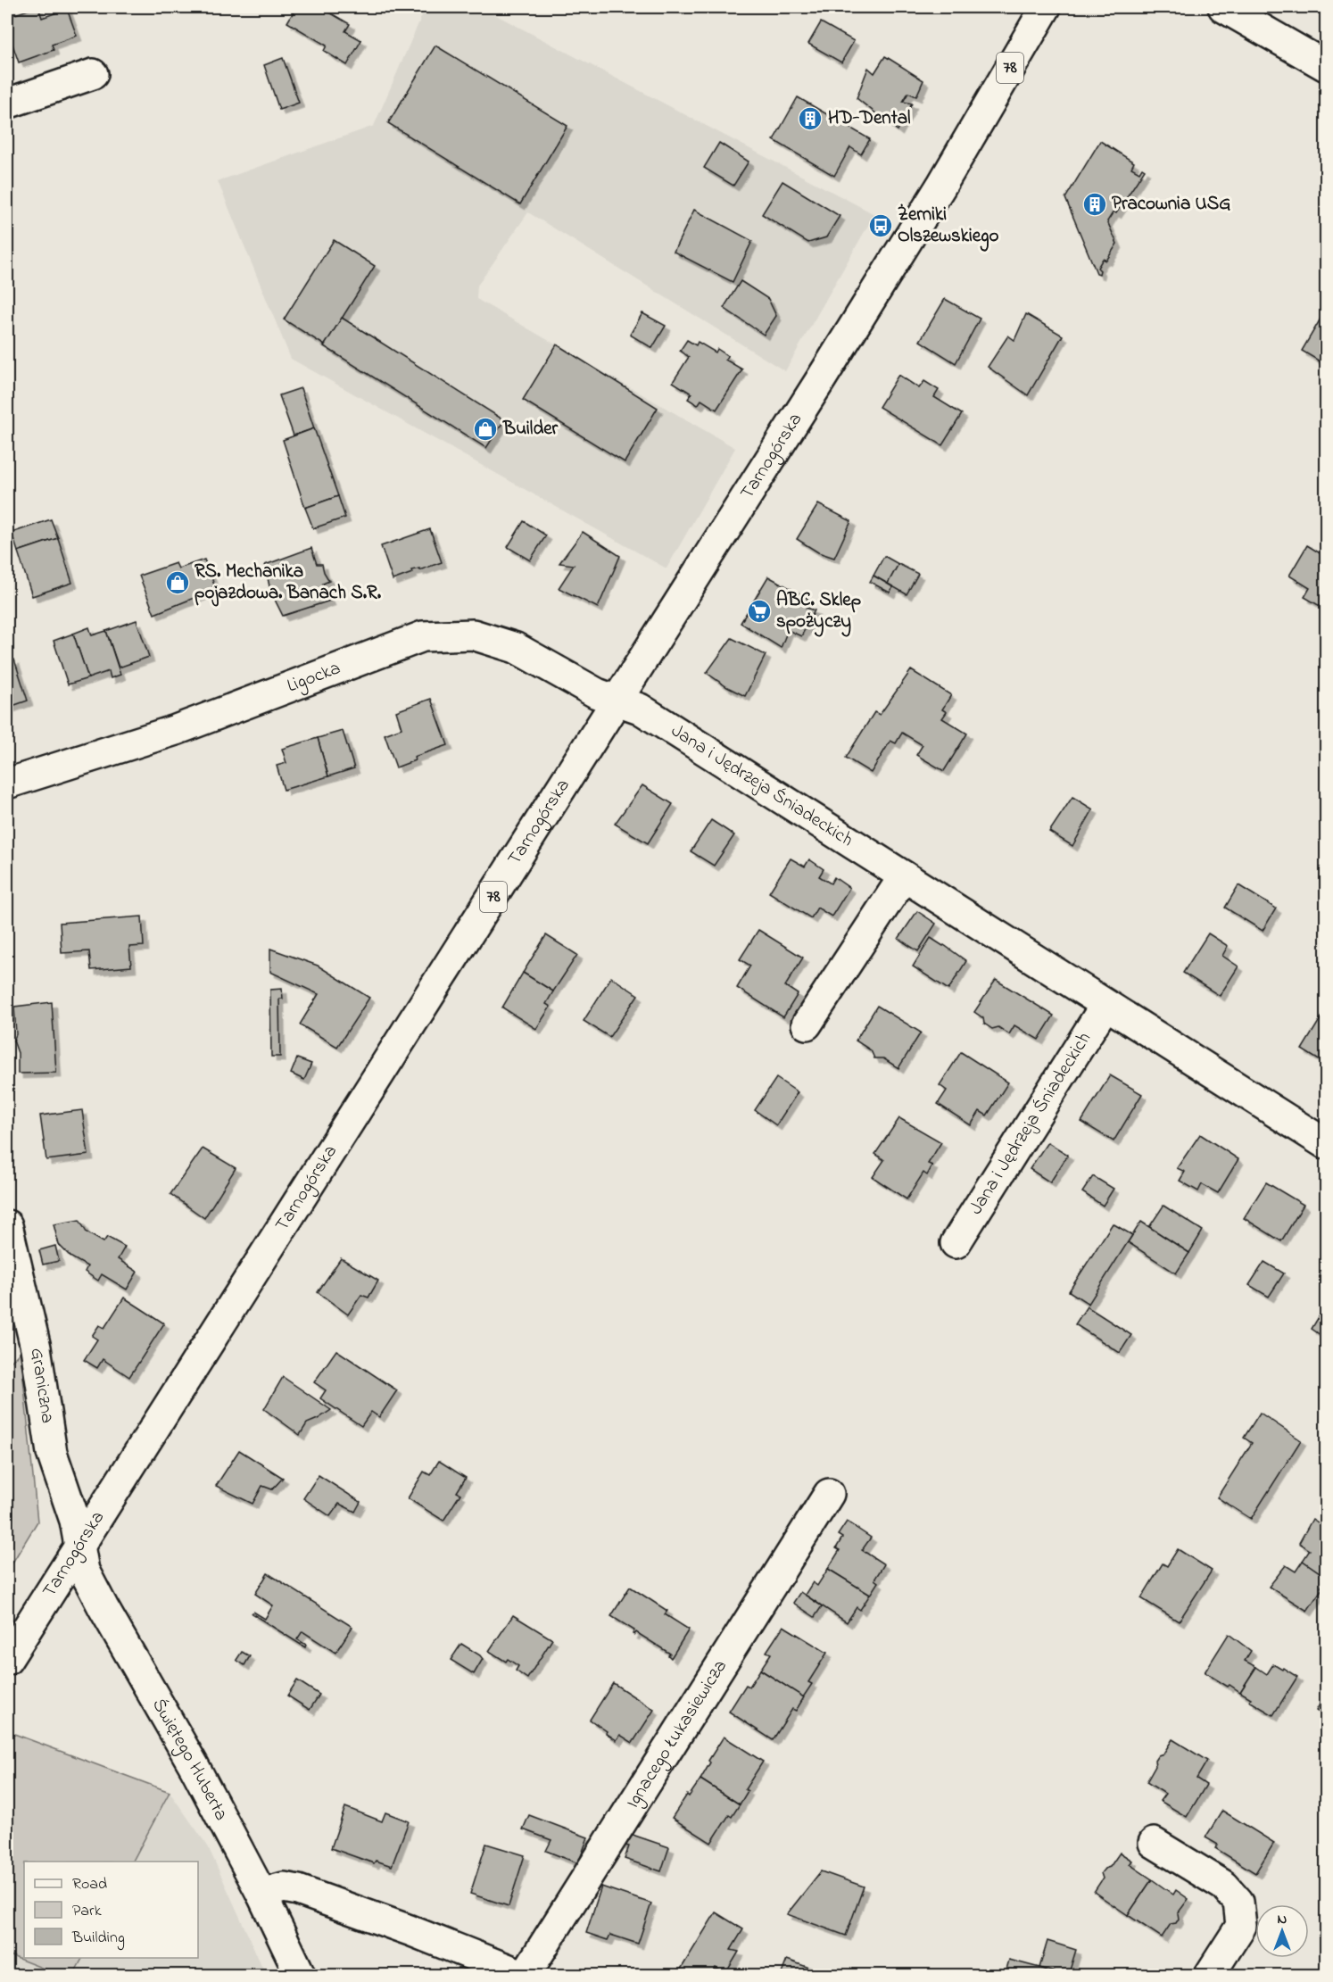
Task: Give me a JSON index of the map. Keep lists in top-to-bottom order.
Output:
{
  "streets": {
    "street": [
      "78",
      "Tarnogórska",
      "Ligocka",
      "Jana i Jędrzeja Śniadeckich",
      "Graniczna",
      "Ignacego Łukasiewicza",
      "Świętego Huberta"
    ]
  },
  "crossings": [
    ["Tarnogórska", "Ligocka"],
    ["Tarnogórska", "Jana i Jędrzeja Śniadeckich"],
    ["Tarnogórska", "Graniczna"],
    ["Tarnogórska", "Świętego Huberta"],
    ["Ligocka", "Jana i Jędrzeja Śniadeckich"],
    ["Graniczna", "Świętego Huberta"],
    ["Ignacego Łukasiewicza", "Świętego Huberta"]
  ],
  "places": {
    "building": ["HD-Dental", "Pracownia USG"],
    "bus stop": ["Żerniki Olszewskiego"],
    "shop": ["Builder", "RS. Mechanika pojazdowa. Banach S.R."],
    "supermarket": ["ABC. Sklep spożyczy"]
  },
  "legend": ["Road", "Park", "Building"],
  "north": "top"
}
